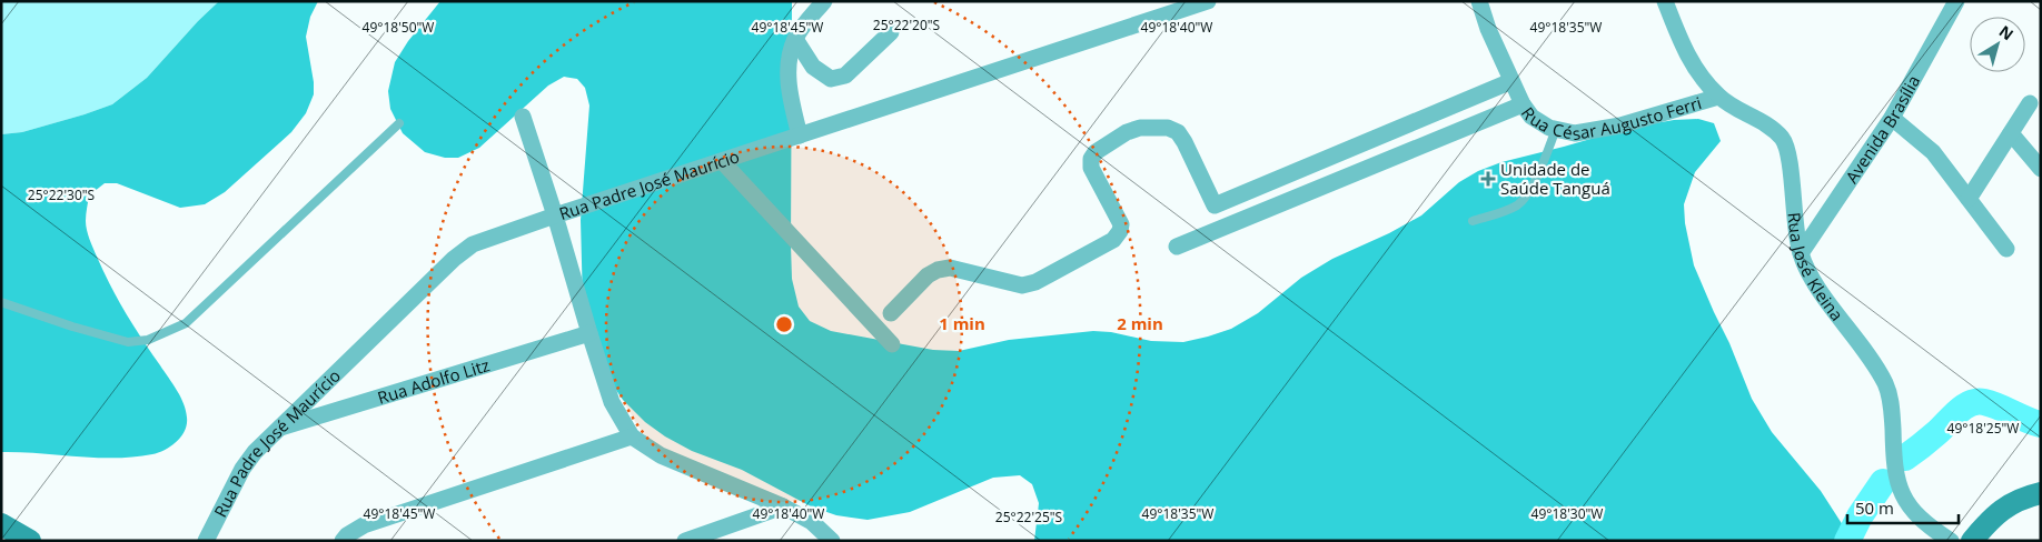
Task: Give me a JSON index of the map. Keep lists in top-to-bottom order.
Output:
{
  "streets": {
    "street": [
      "Rua César Augusto Ferri",
      "Avenida Brasília",
      "Rua Padre José Maurício",
      "Rua José Kleina",
      "Rua Adolfo Litz"
    ]
  },
  "crossings": [
    ["Rua César Augusto Ferri", "Rua José Kleina"],
    ["Avenida Brasília", "Rua José Kleina"],
    ["Rua Padre José Maurício", "Rua Adolfo Litz"]
  ],
  "places": {
    "health": ["Unidade de Saúde Tanguá"]
  },
  "scale_bar": "50 m",
  "north": "top right",
  "coordinates": [
    "25°22'20\"S",
    "49°18'50\"W",
    "49°18'45\"W",
    "49°18'40\"W",
    "49°18'35\"W",
    "25°22'30\"S",
    "49°18'25\"W",
    "49°18'30\"W",
    "25°22'25\"S"
  ],
  "rings": ["1 min", "2 min"]
}
